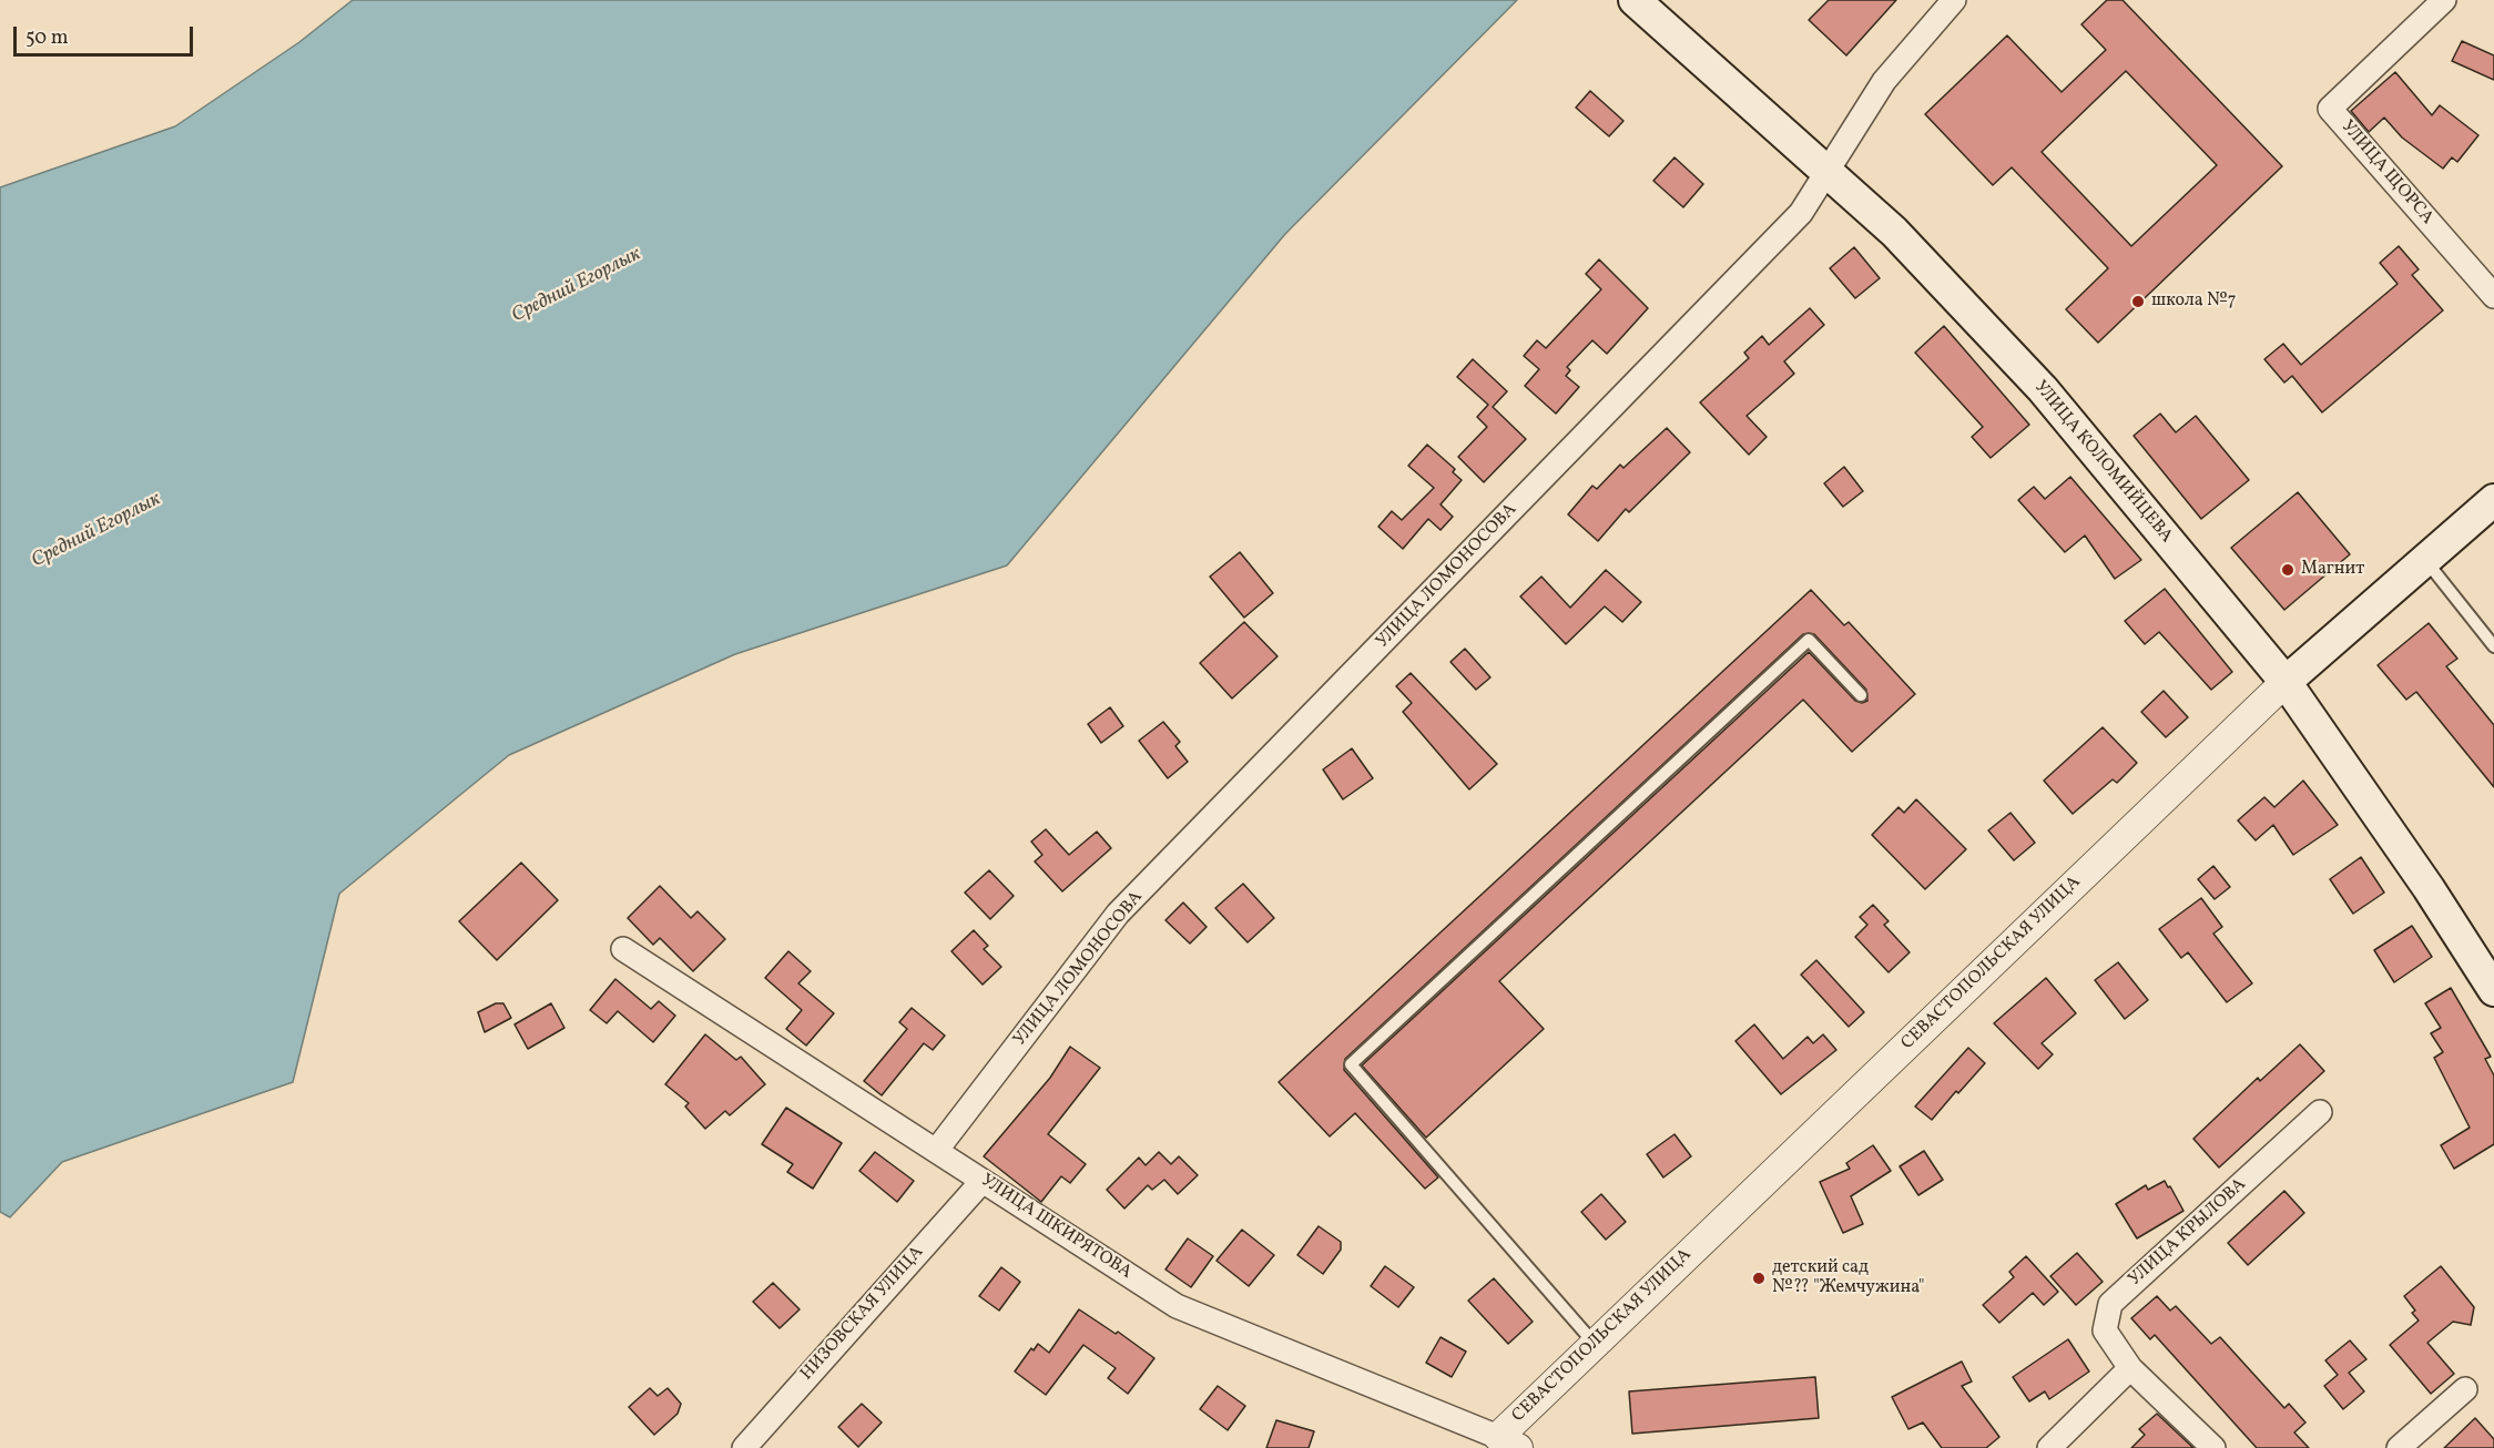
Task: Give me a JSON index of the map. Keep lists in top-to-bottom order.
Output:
{
  "streets": {
    "main road": ["УЛИЦА КОЛОМИЙЦЕВА", "СЕВАСТОПОЛЬСКАЯ УЛИЦА"],
    "street": [
      "УЛИЦА ЩОРСА",
      "УЛИЦА ЛОМОНОСОВА",
      "УЛИЦА ШКИРЯТОВА",
      "УЛИЦА КРЫЛОВА",
      "НИЗОВСКАЯ УЛИЦА"
    ]
  },
  "crossings": [
    ["УЛИЦА КОЛОМИЙЦЕВА", "УЛИЦА ЛОМОНОСОВА"],
    ["УЛИЦА КОЛОМИЙЦЕВА", "СЕВАСТОПОЛЬСКАЯ УЛИЦА"],
    ["УЛИЦА ЛОМОНОСОВА", "УЛИЦА ШКИРЯТОВА"],
    ["СЕВАСТОПОЛЬСКАЯ УЛИЦА", "УЛИЦА ШКИРЯТОВА"],
    ["УЛИЦА ШКИРЯТОВА", "НИЗОВСКАЯ УЛИЦА"]
  ],
  "water": ["Средний Егорлык"],
  "places": ["школа №7", "Магнит", "детский сад №?? \"Жемчужина\""],
  "scale_bar": "50 m"
}
